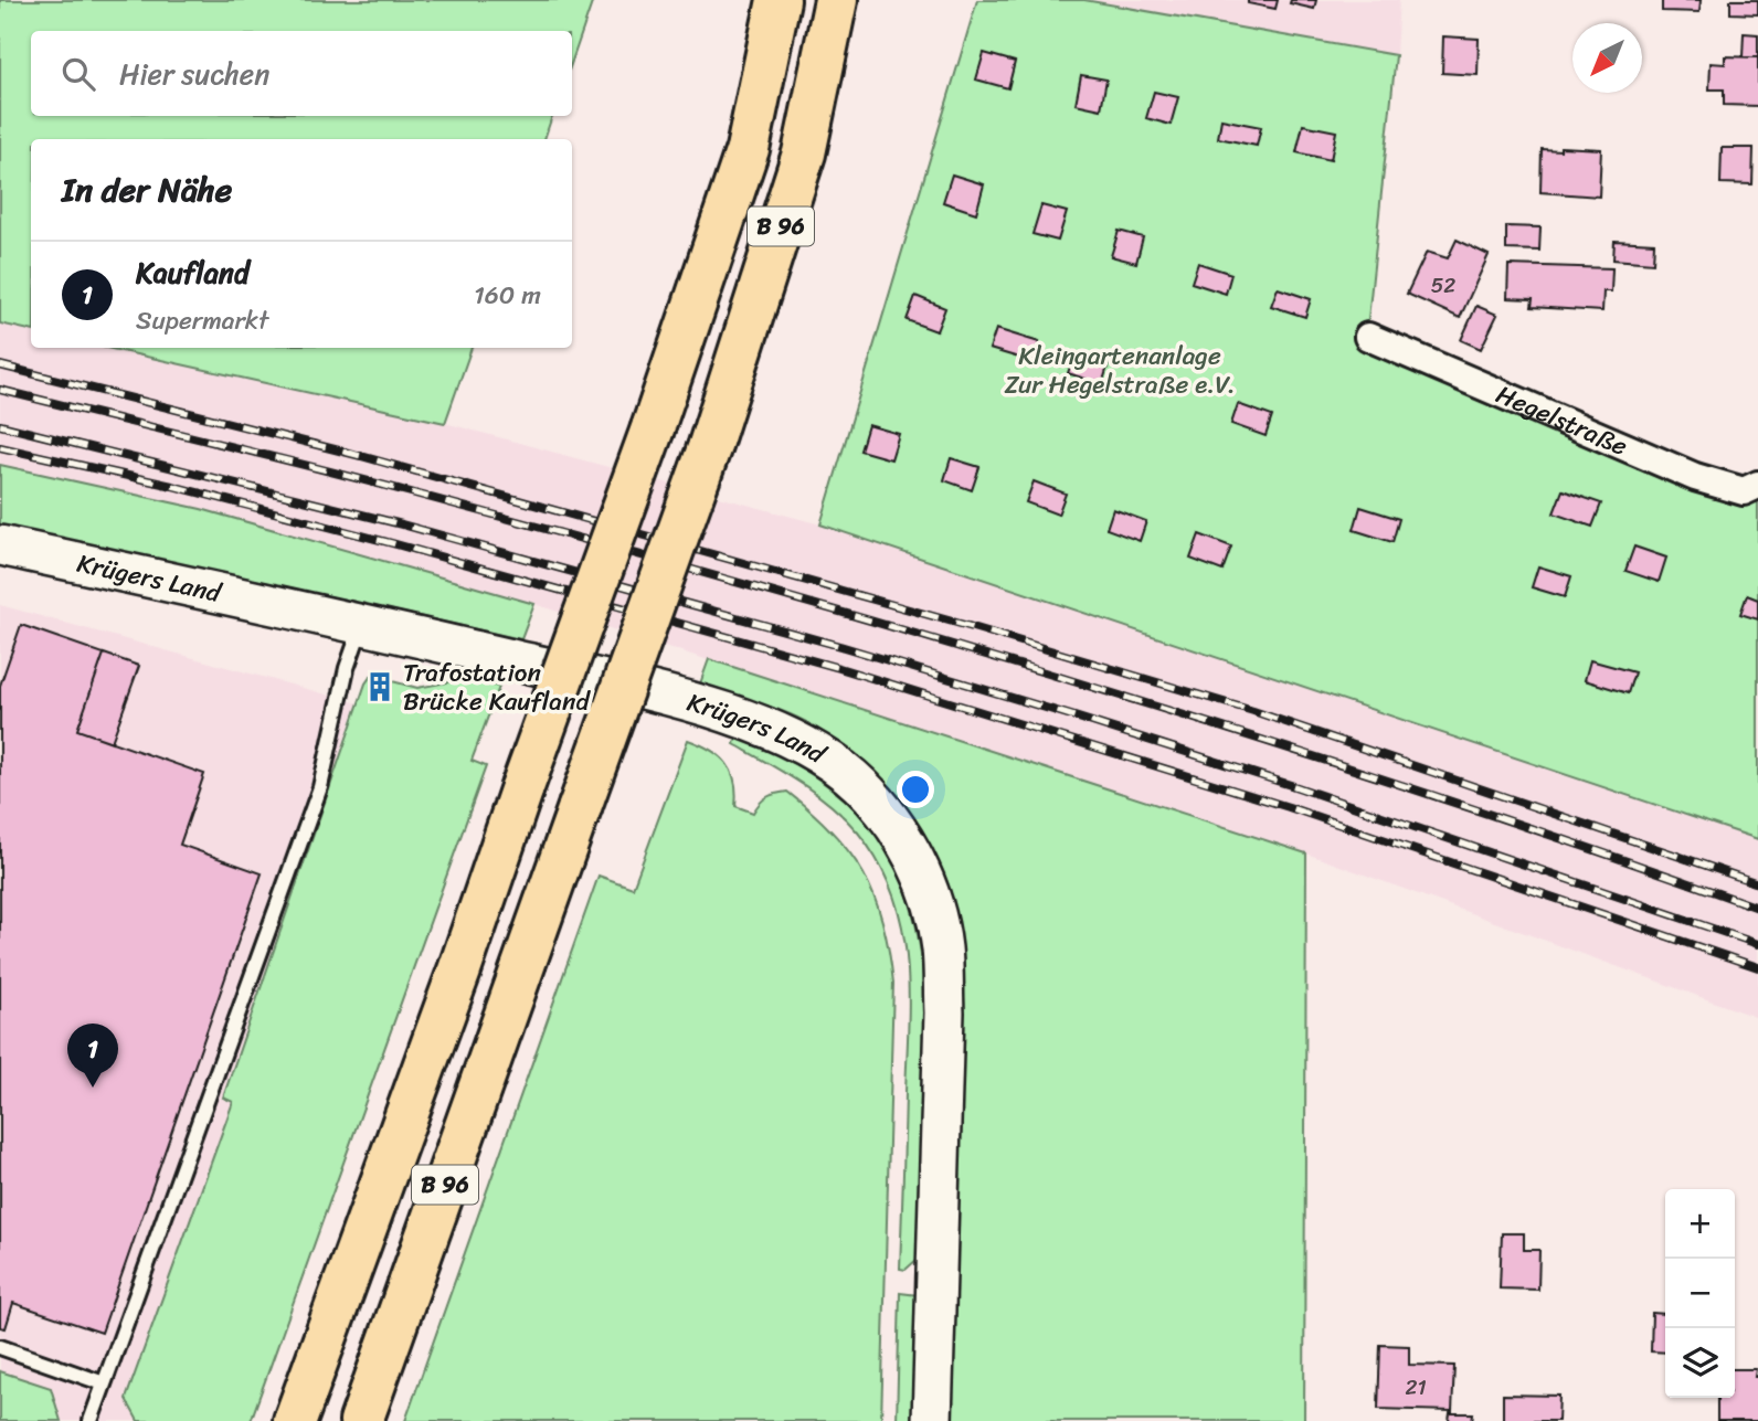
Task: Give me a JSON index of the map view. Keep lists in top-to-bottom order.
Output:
{
  "streets": {
    "highway": ["B 96"],
    "street": ["Hegelstraße", "Krügers Land"]
  },
  "parks": ["Kleingartenanlage Zur Hegelstraße e.V."],
  "places": {
    "building": ["Trafostation Brücke Kaufland"]
  },
  "house_numbers": ["52", "21"],
  "north": "bottom left",
  "page": {
    "search": "Hier suchen",
    "heading": "In der Nähe",
    "list": [
      {
        "mark": "1",
        "name": "Kaufland",
        "note": "Supermarkt",
        "value": "160 m"
      }
    ],
    "pins": "1",
    "map_buttons": ["+", "−"]
  }
}
